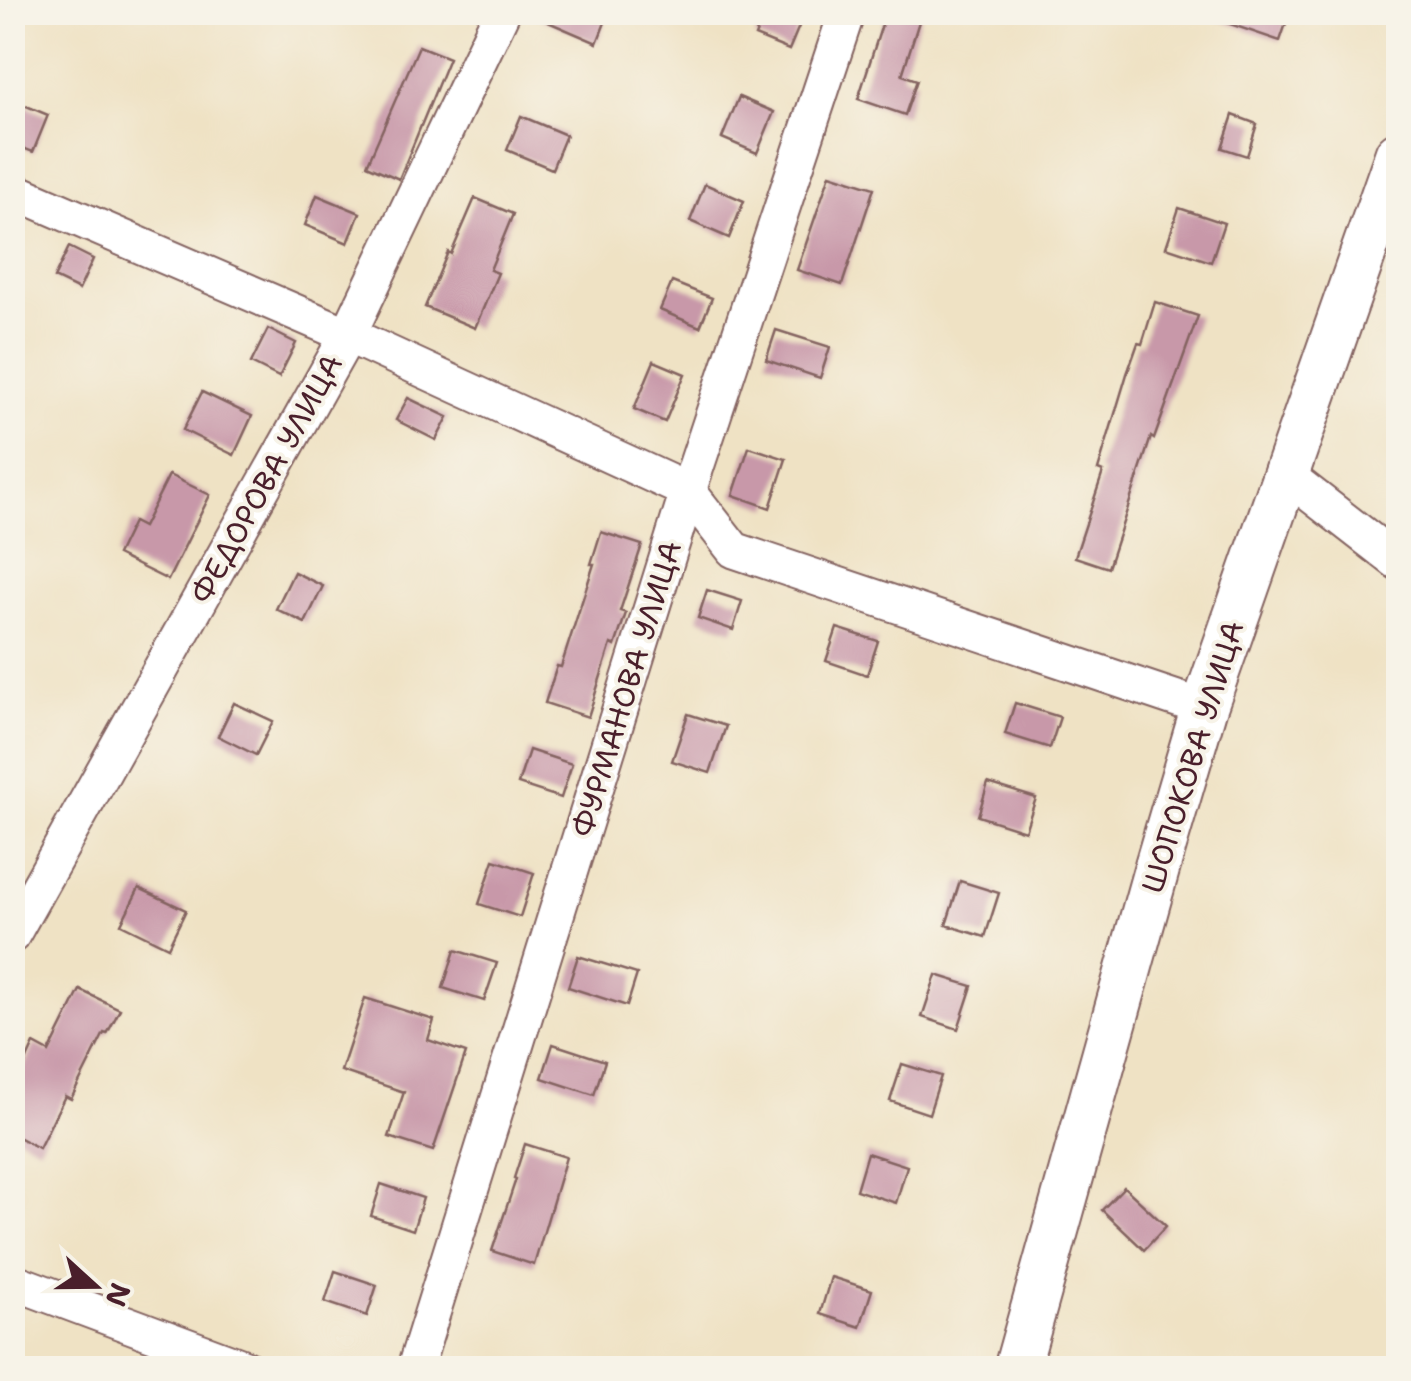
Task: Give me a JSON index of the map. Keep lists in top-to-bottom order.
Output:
{
  "streets": {
    "street": ["ФЕДОРОВА УЛИЦА", "ФУРМАНОВА УЛИЦА", "ШОПОКОВА УЛИЦА"]
  },
  "north": "right"
}
